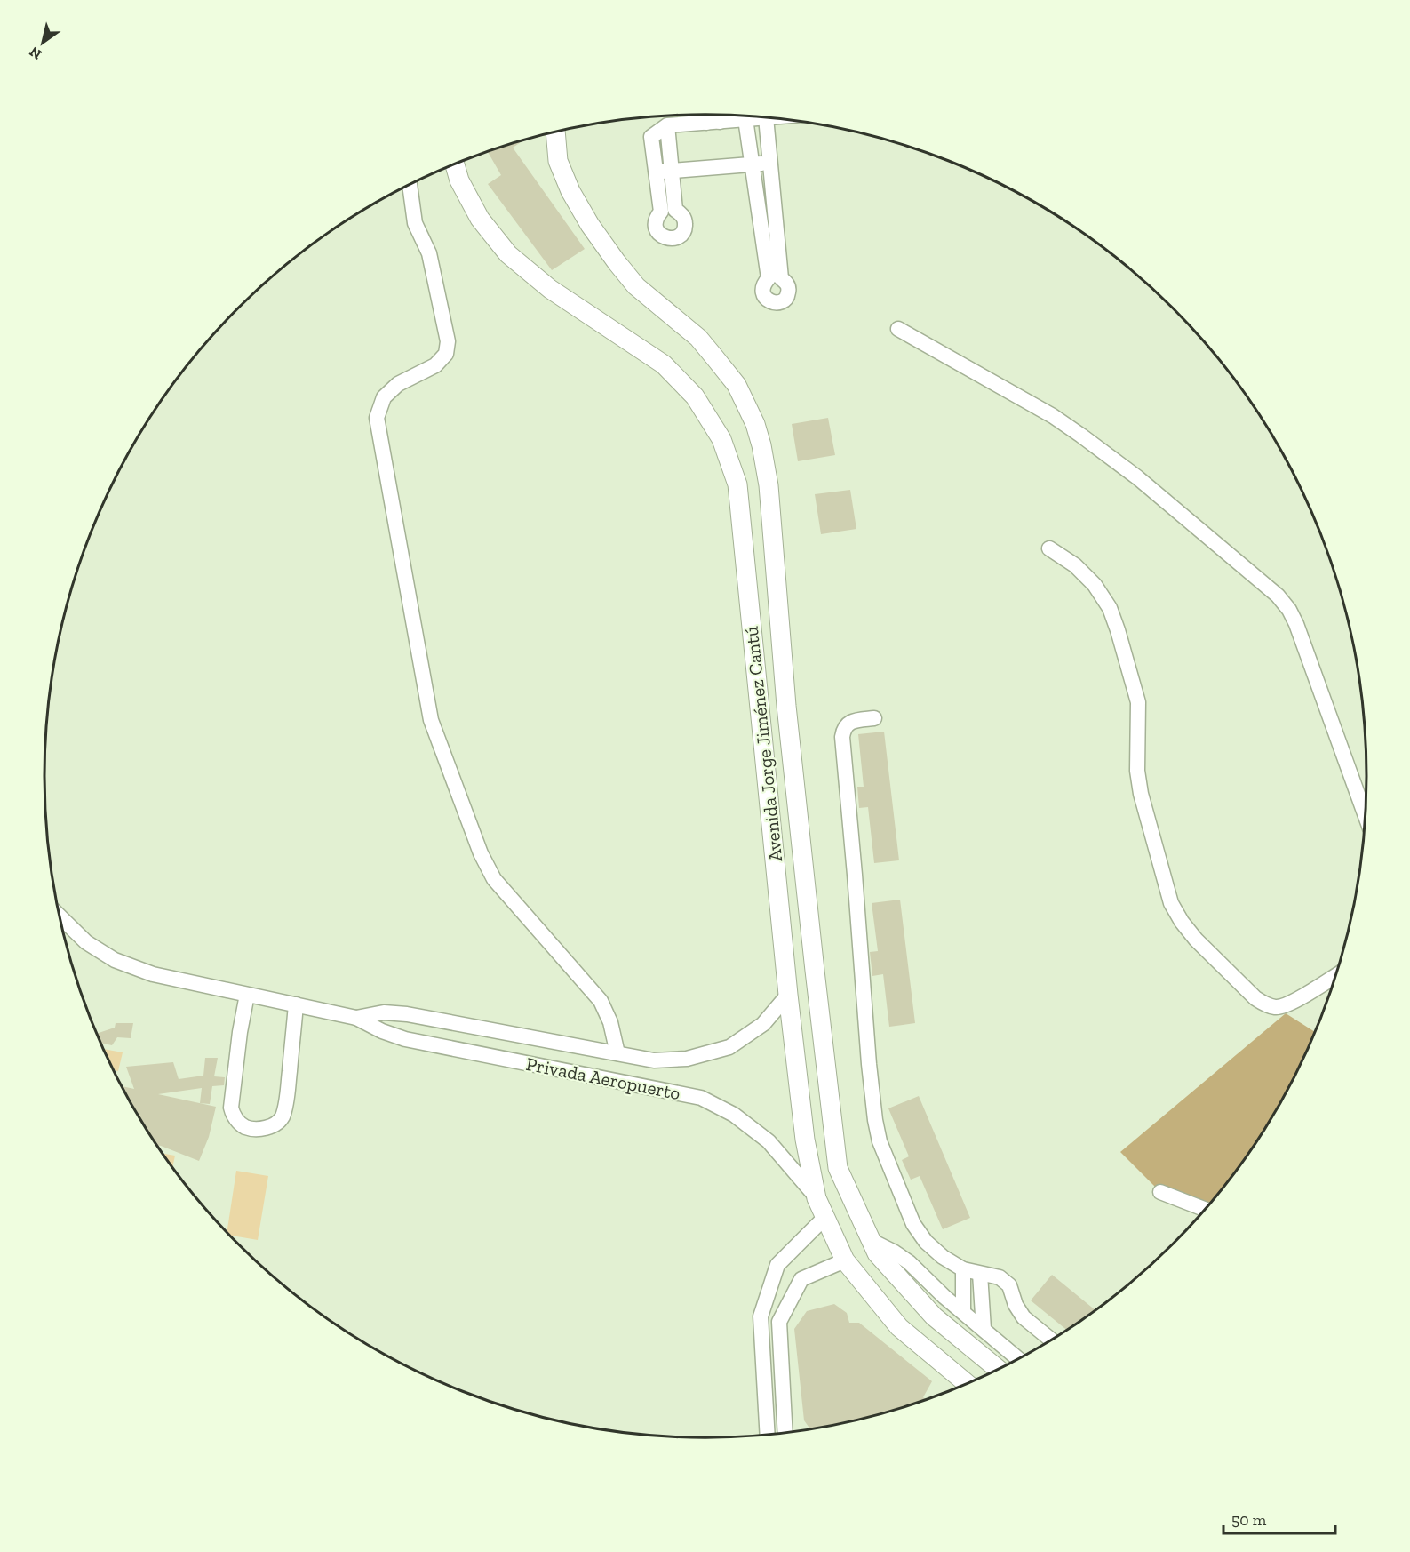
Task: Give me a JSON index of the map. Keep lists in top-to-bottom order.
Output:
{
  "streets": {
    "main road": ["Avenida Jorge Jiménez Cantú"],
    "street": ["Privada Aeropuerto"]
  },
  "crossings": [
    ["Avenida Jorge Jiménez Cantú", "Privada Aeropuerto"]
  ],
  "scale_bar": "50 m",
  "north": "bottom left"
}
